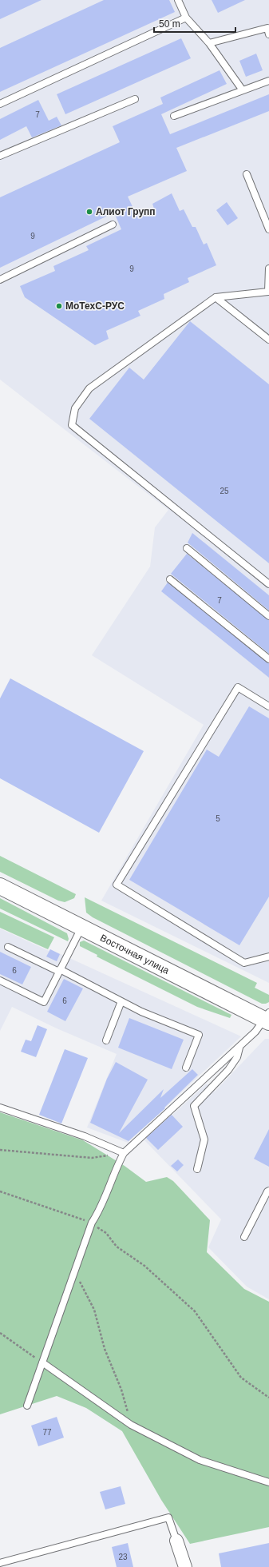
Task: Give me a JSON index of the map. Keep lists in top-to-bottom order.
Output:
{
  "streets": {
    "street": ["Восточная улица"]
  },
  "places": ["Алиот Групп", "МоТехС-РУС"],
  "house_numbers": [
    "7",
    "9",
    "9",
    "25",
    "7",
    "5",
    "6",
    "6",
    "77",
    "23"
  ],
  "scale_bar": "50 m"
}
